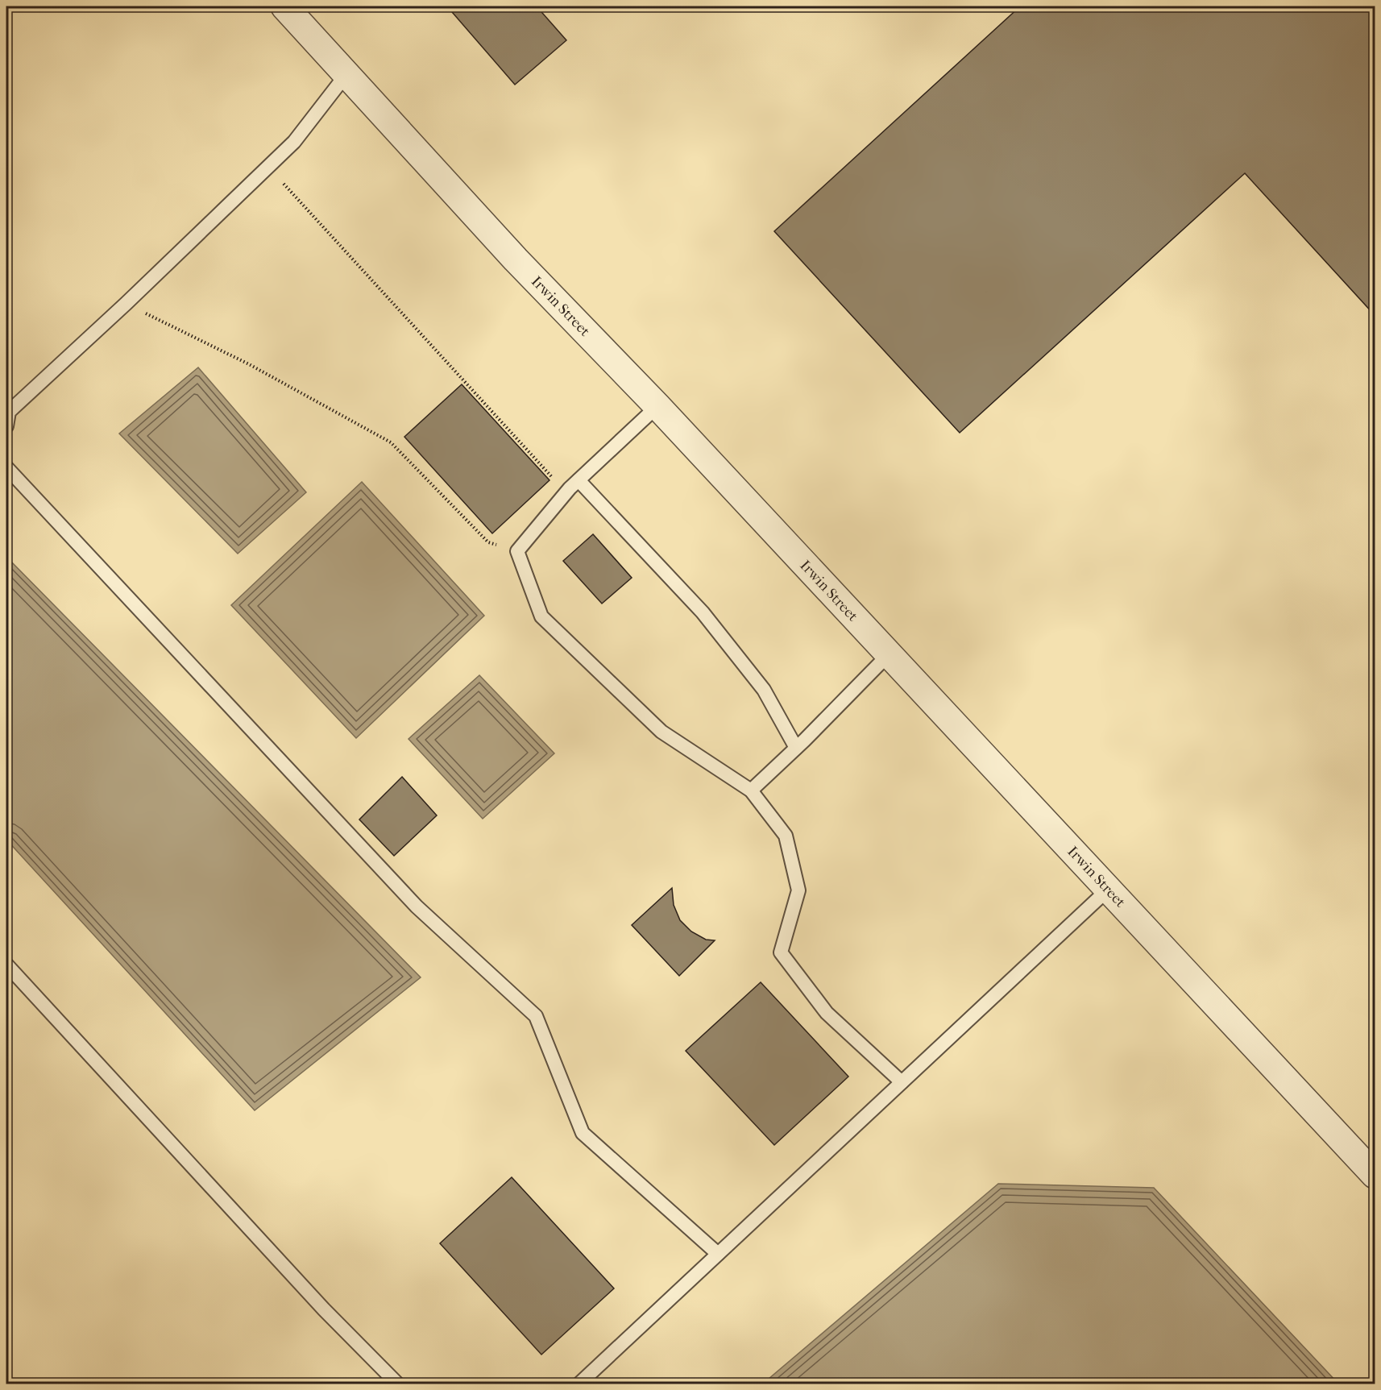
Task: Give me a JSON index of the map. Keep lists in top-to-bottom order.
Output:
{
  "streets": {
    "street": ["Irwin Street"]
  }
}
